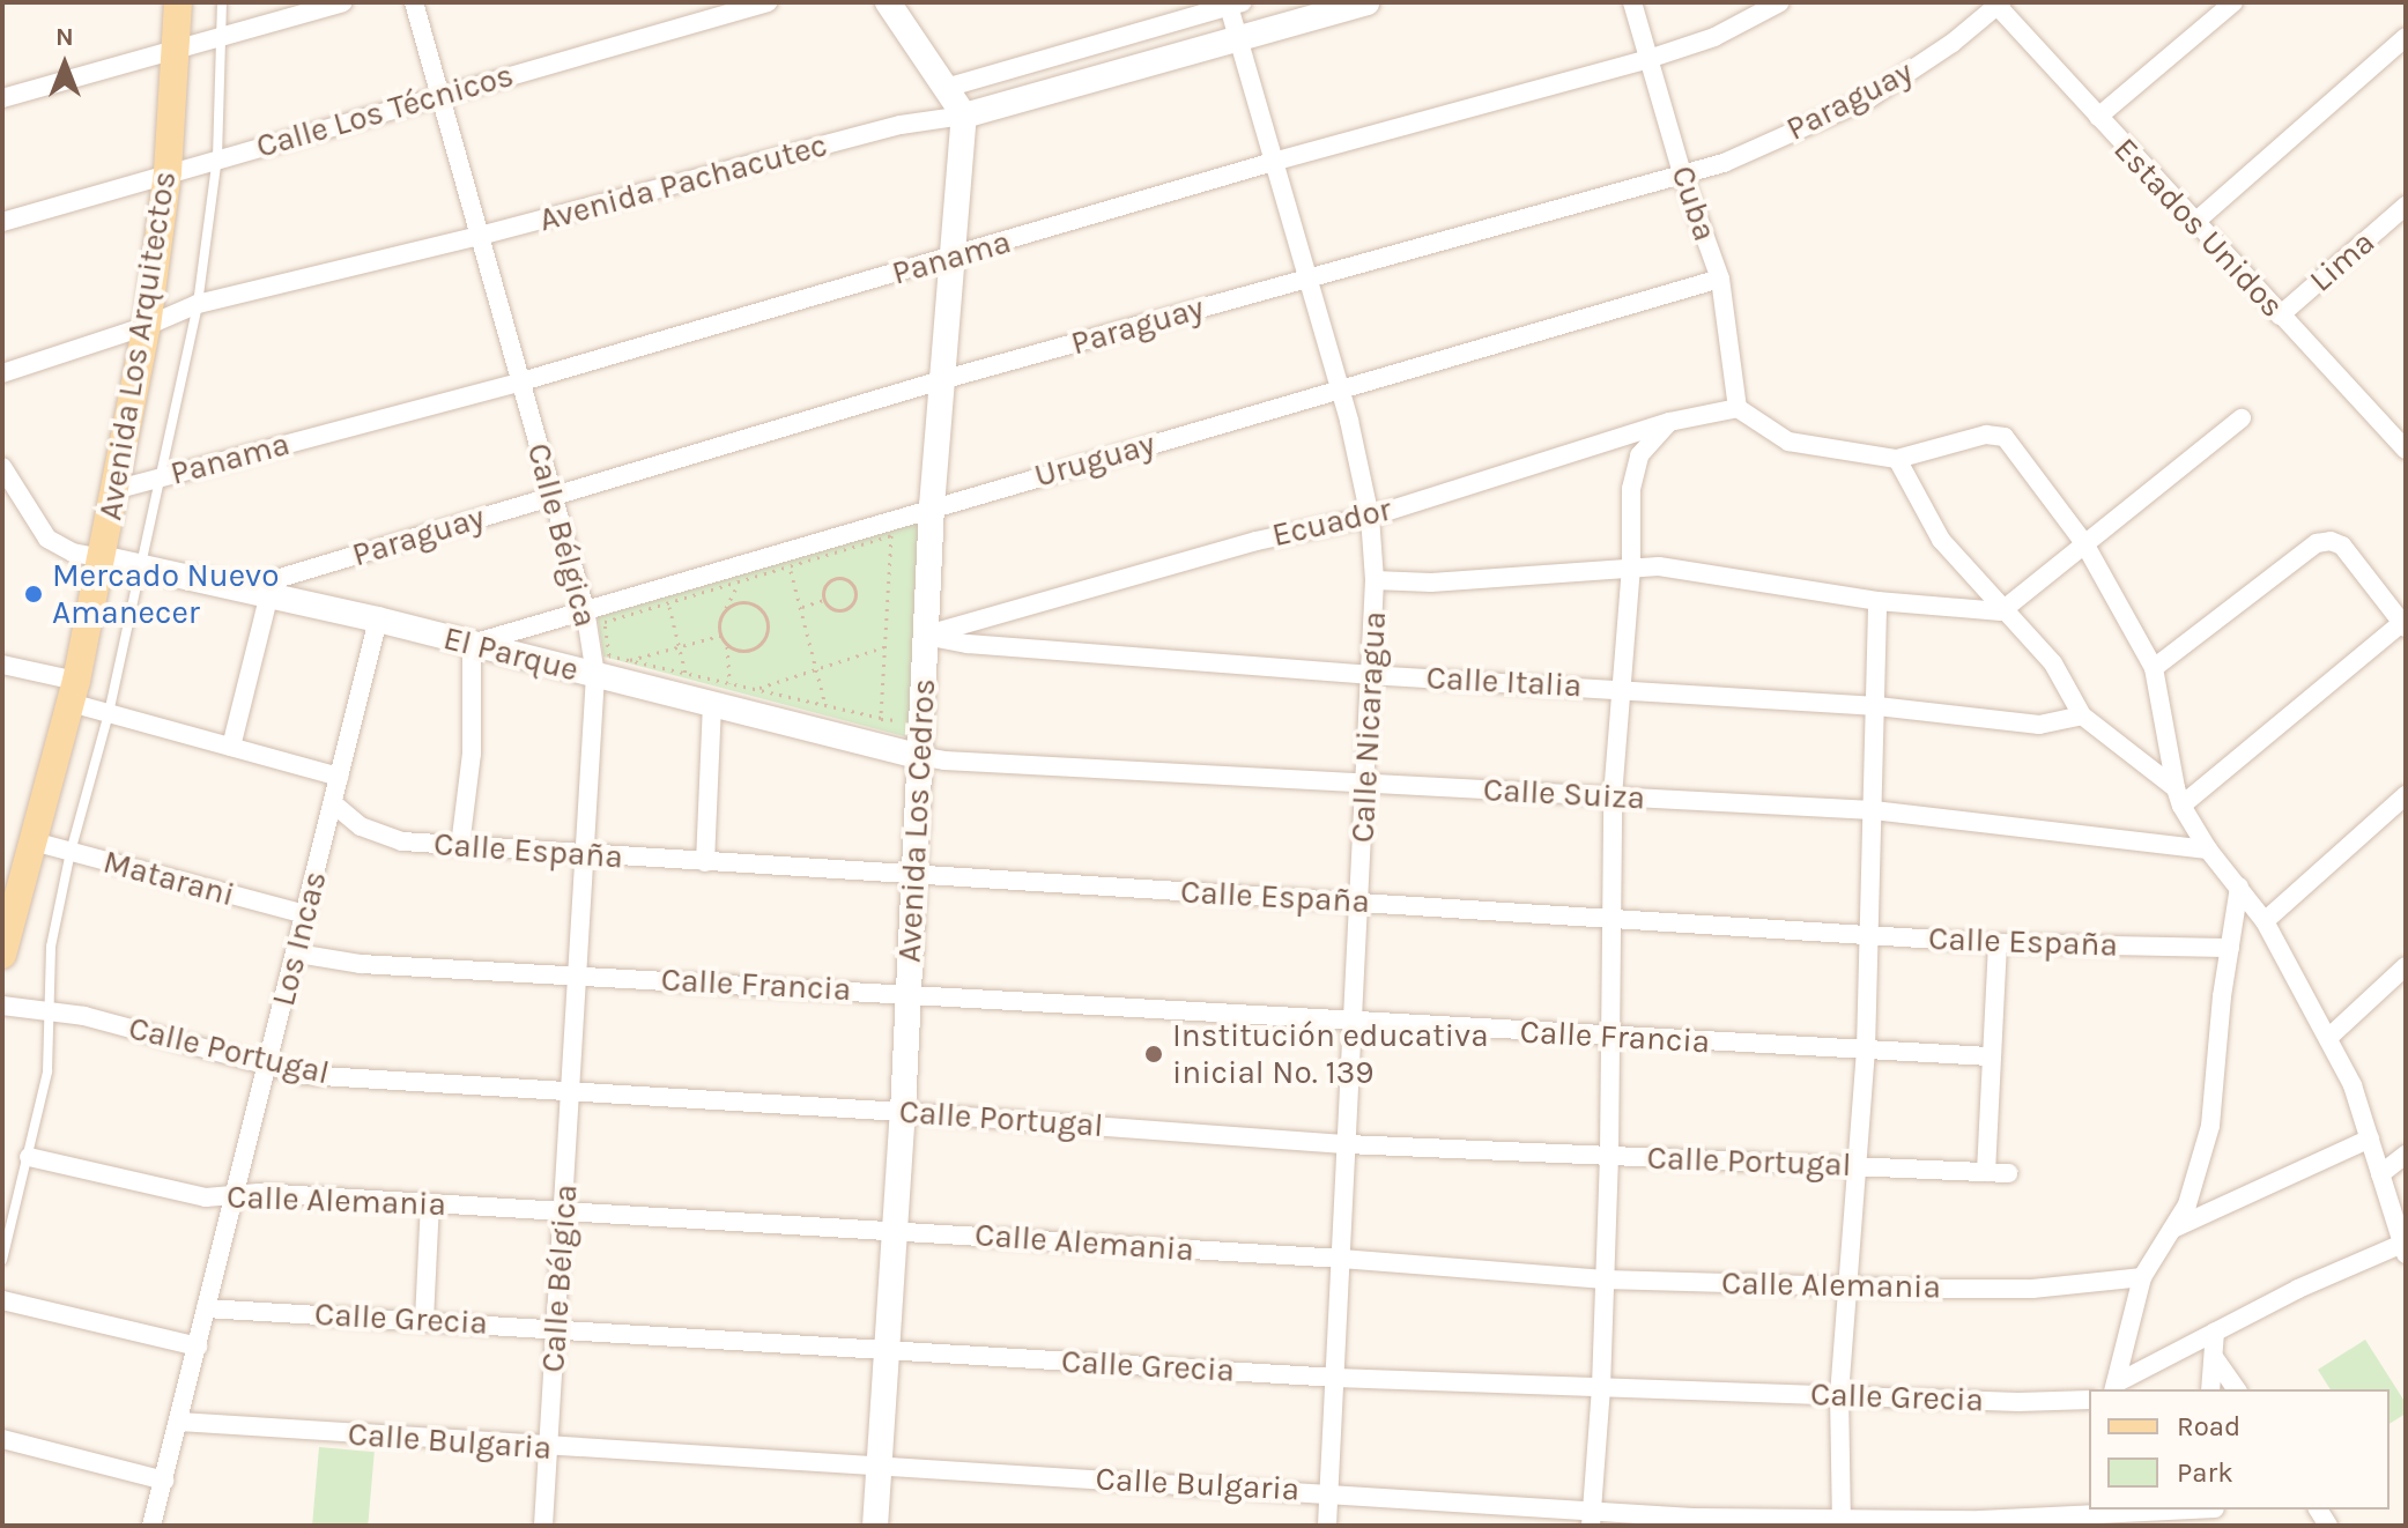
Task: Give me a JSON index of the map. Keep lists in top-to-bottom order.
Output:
{
  "streets": {
    "main road": [
      "Avenida Pachacutec",
      "Avenida Los Arquitectos",
      "El Parque",
      "Avenida Los Cedros"
    ],
    "street": [
      "Paraguay",
      "Calle Los Técnicos",
      "Cuba",
      "Estados Unidos",
      "Panama",
      "Lima",
      "Uruguay",
      "Ecuador",
      "Calle Bélgica",
      "Calle Italia",
      "Calle Nicaragua",
      "Calle Suiza",
      "Calle España",
      "Matarani",
      "Los Incas",
      "Calle Francia",
      "Calle Portugal",
      "Calle Alemania",
      "Calle Grecia",
      "Calle Bulgaria"
    ]
  },
  "crossings": [
    ["Paraguay", "Cuba"],
    ["Paraguay", "Estados Unidos"],
    ["Paraguay", "Calle Bélgica"],
    ["Paraguay", "El Parque"],
    ["Paraguay", "Calle Nicaragua"],
    ["Paraguay", "Avenida Los Cedros"],
    ["Calle Los Técnicos", "Avenida Los Arquitectos"],
    ["Calle Los Técnicos", "Calle Bélgica"],
    ["Avenida Pachacutec", "Avenida Los Arquitectos"],
    ["Avenida Pachacutec", "Calle Bélgica"],
    ["Avenida Pachacutec", "Calle Nicaragua"],
    ["Avenida Pachacutec", "Avenida Los Cedros"],
    ["Cuba", "Panama"],
    ["Cuba", "Uruguay"],
    ["Cuba", "Ecuador"],
    ["Estados Unidos", "Lima"],
    ["Panama", "Avenida Los Arquitectos"],
    ["Panama", "Calle Bélgica"],
    ["Panama", "Calle Nicaragua"],
    ["Panama", "Avenida Los Cedros"],
    ["Avenida Los Arquitectos", "El Parque"],
    ["Avenida Los Arquitectos", "Matarani"],
    ["Avenida Los Arquitectos", "Calle Portugal"],
    ["Avenida Los Arquitectos", "Calle Alemania"],
    ["Uruguay", "Calle Bélgica"],
    ["Uruguay", "El Parque"],
    ["Uruguay", "Calle Nicaragua"],
    ["Uruguay", "Avenida Los Cedros"],
    ["Ecuador", "Calle Italia"],
    ["Ecuador", "Calle Nicaragua"],
    ["Ecuador", "Avenida Los Cedros"],
    ["Calle Bélgica", "El Parque"],
    ["Calle Bélgica", "Calle España"],
    ["Calle Bélgica", "Calle Francia"],
    ["Calle Bélgica", "Calle Portugal"],
    ["Calle Bélgica", "Calle Alemania"],
    ["Calle Bélgica", "Calle Grecia"],
    ["Calle Bélgica", "Calle Bulgaria"],
    ["El Parque", "Calle Suiza"],
    ["El Parque", "Avenida Los Cedros"],
    ["El Parque", "Los Incas"],
    ["Calle Italia", "Calle Nicaragua"],
    ["Calle Italia", "Avenida Los Cedros"],
    ["Calle Nicaragua", "Calle Suiza"],
    ["Calle Nicaragua", "Calle España"],
    ["Calle Nicaragua", "Calle Francia"],
    ["Calle Nicaragua", "Calle Portugal"],
    ["Calle Nicaragua", "Calle Alemania"],
    ["Calle Nicaragua", "Calle Grecia"],
    ["Calle Nicaragua", "Calle Bulgaria"],
    ["Calle Suiza", "Avenida Los Cedros"],
    ["Avenida Los Cedros", "Calle España"],
    ["Avenida Los Cedros", "Calle Francia"],
    ["Avenida Los Cedros", "Calle Portugal"],
    ["Avenida Los Cedros", "Calle Alemania"],
    ["Avenida Los Cedros", "Calle Grecia"],
    ["Avenida Los Cedros", "Calle Bulgaria"],
    ["Calle España", "Los Incas"],
    ["Matarani", "Los Incas"],
    ["Los Incas", "Calle Francia"],
    ["Los Incas", "Calle Portugal"],
    ["Los Incas", "Calle Alemania"],
    ["Los Incas", "Calle Grecia"],
    ["Los Incas", "Calle Bulgaria"]
  ],
  "places": ["Mercado Nuevo Amanecer", "Institución educativa inicial No. 139"],
  "legend": ["Road", "Park"],
  "north": "top"
}
